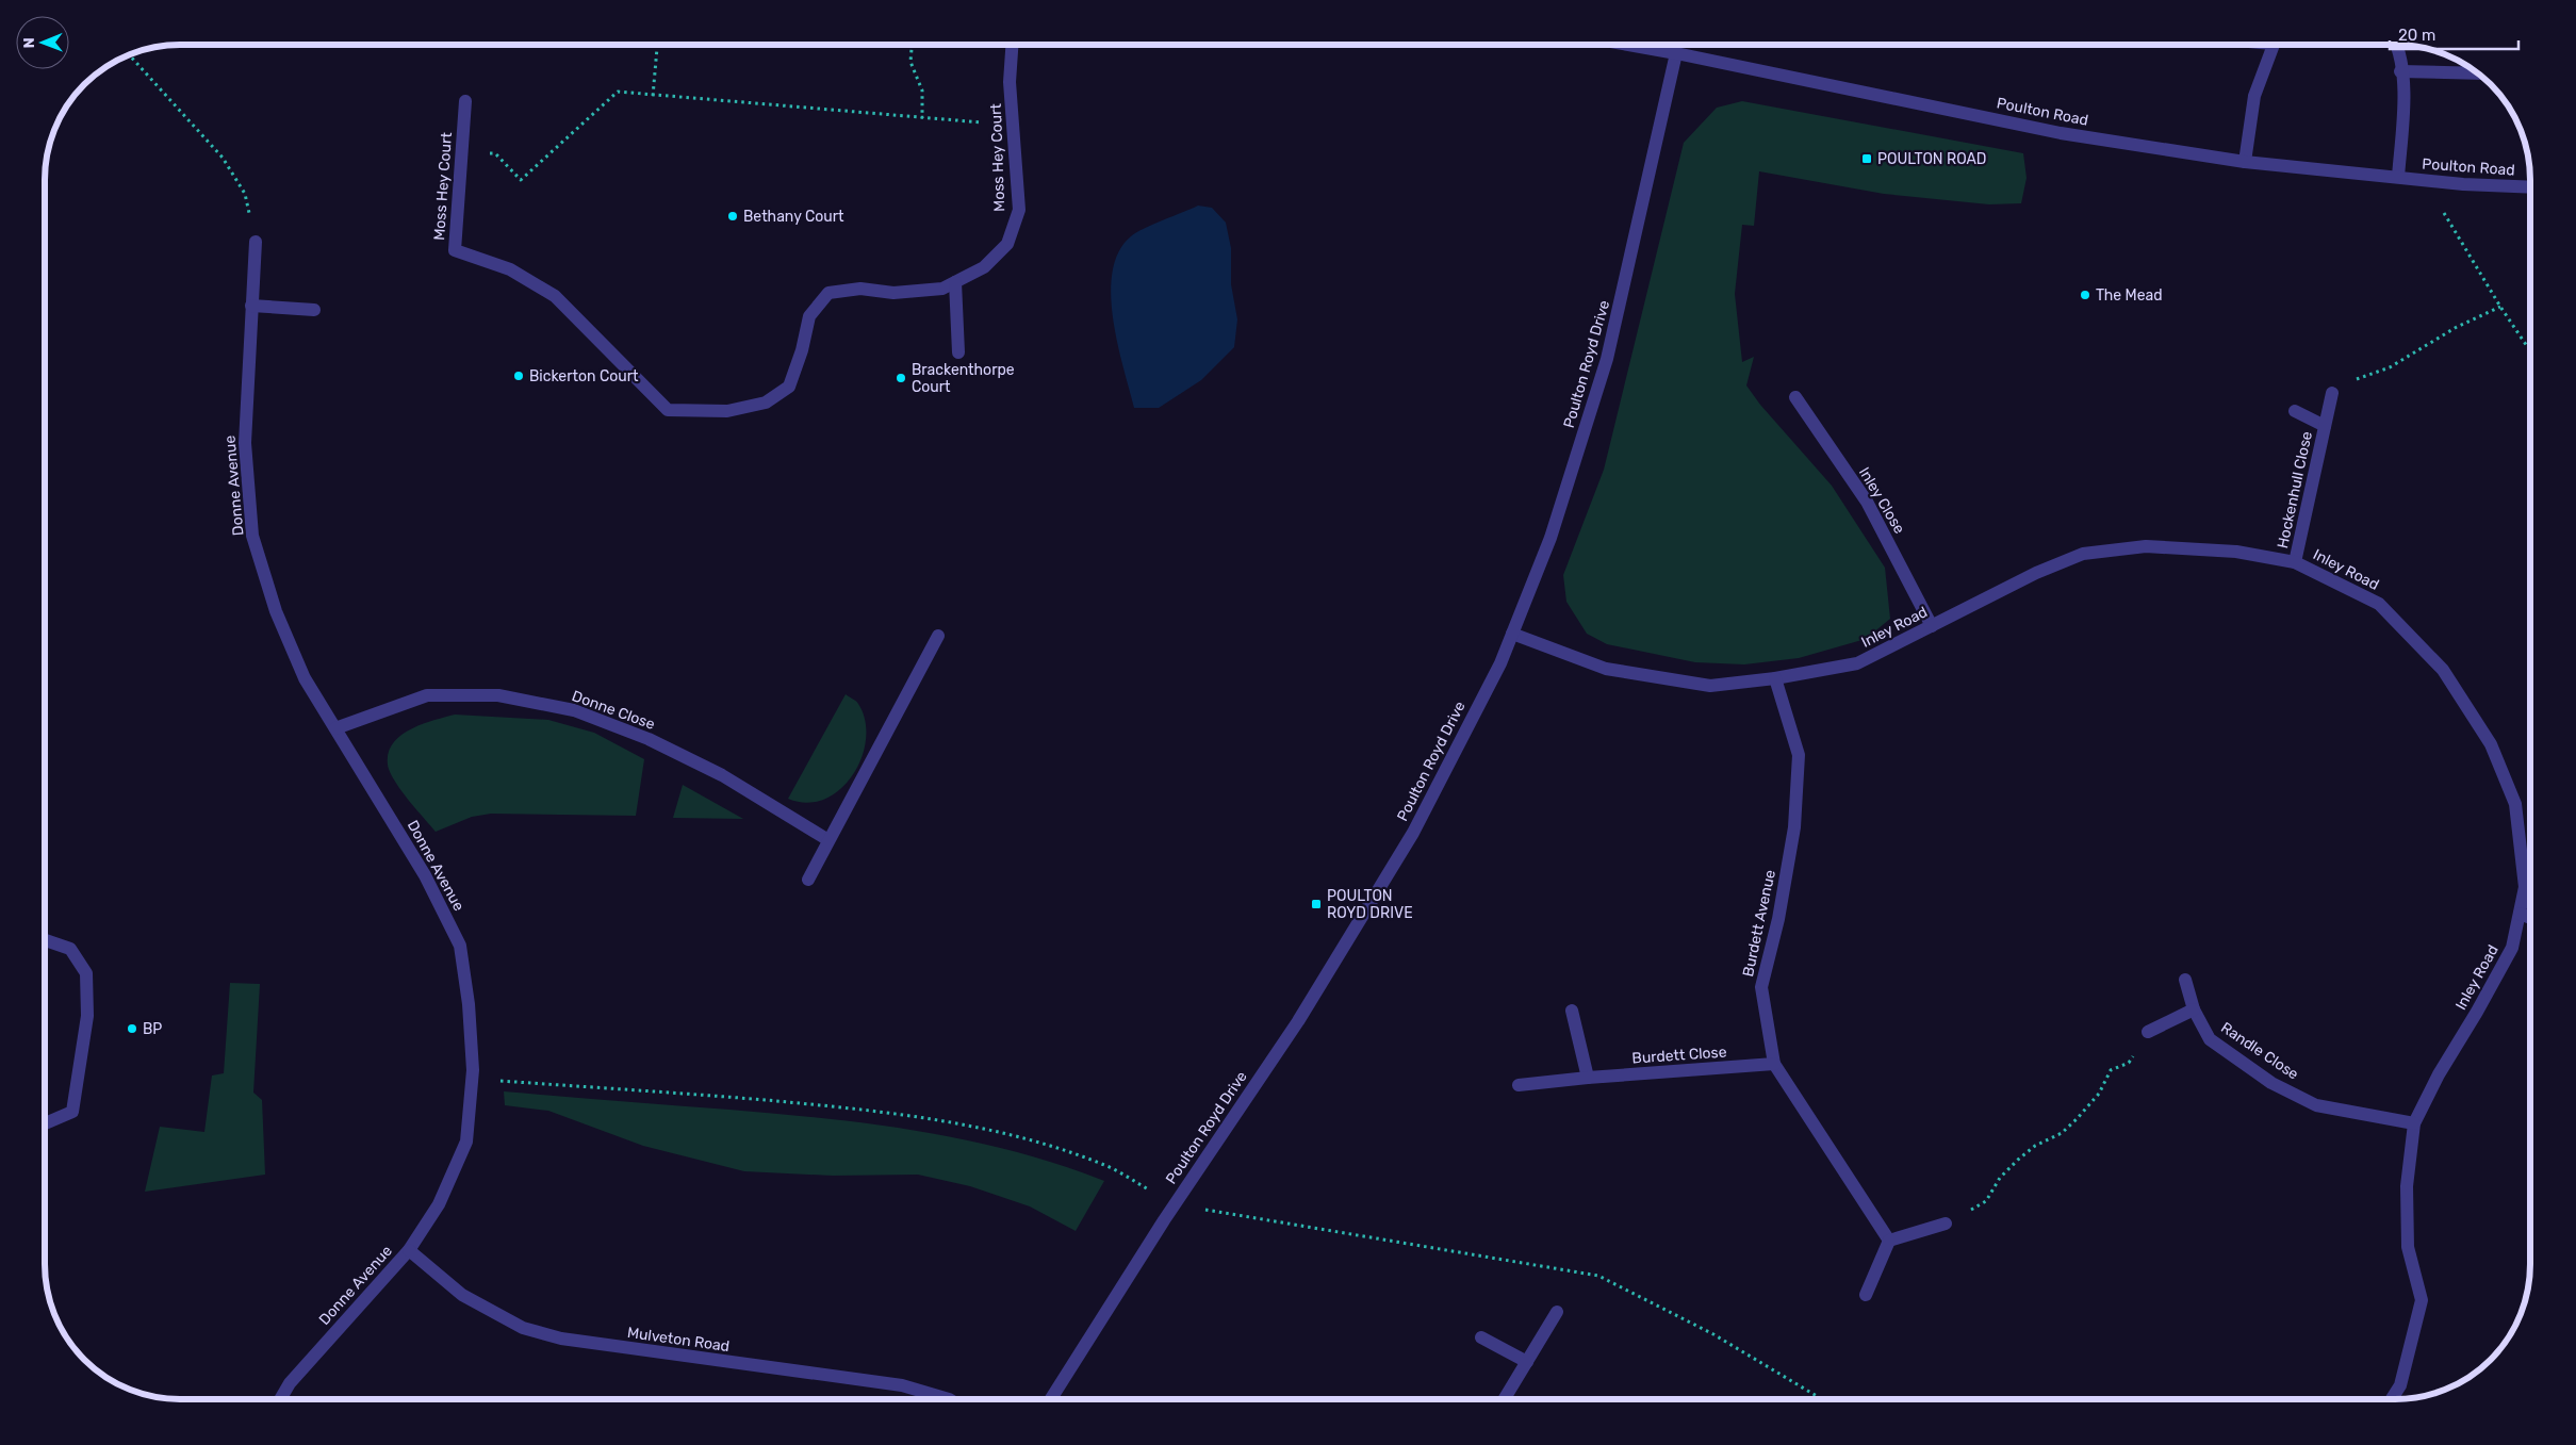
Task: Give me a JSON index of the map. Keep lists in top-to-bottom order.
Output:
{
  "streets": {
    "street": [
      "Poulton Road",
      "Moss Hey Court",
      "Poulton Royd Drive",
      "Donne Avenue",
      "Hockenhull Close",
      "Inley Close",
      "Inley Road",
      "Donne Close",
      "Burdett Avenue",
      "Randle Close",
      "Burdett Close",
      "Mulveton Road"
    ]
  },
  "crossings": [
    ["Poulton Road", "Poulton Royd Drive"],
    ["Poulton Royd Drive", "Inley Road"],
    ["Donne Avenue", "Donne Close"],
    ["Donne Avenue", "Mulveton Road"],
    ["Hockenhull Close", "Inley Road"],
    ["Inley Close", "Inley Road"],
    ["Inley Road", "Burdett Avenue"],
    ["Inley Road", "Randle Close"],
    ["Burdett Avenue", "Burdett Close"]
  ],
  "places": {
    "transit": ["POULTON ROAD", "POULTON ROYD DRIVE"],
    "other": [
      "Bethany Court",
      "The Mead",
      "Bickerton Court",
      "Brackenthorpe Court",
      "BP"
    ]
  },
  "scale_bar": "20 m",
  "north": "left"
}
